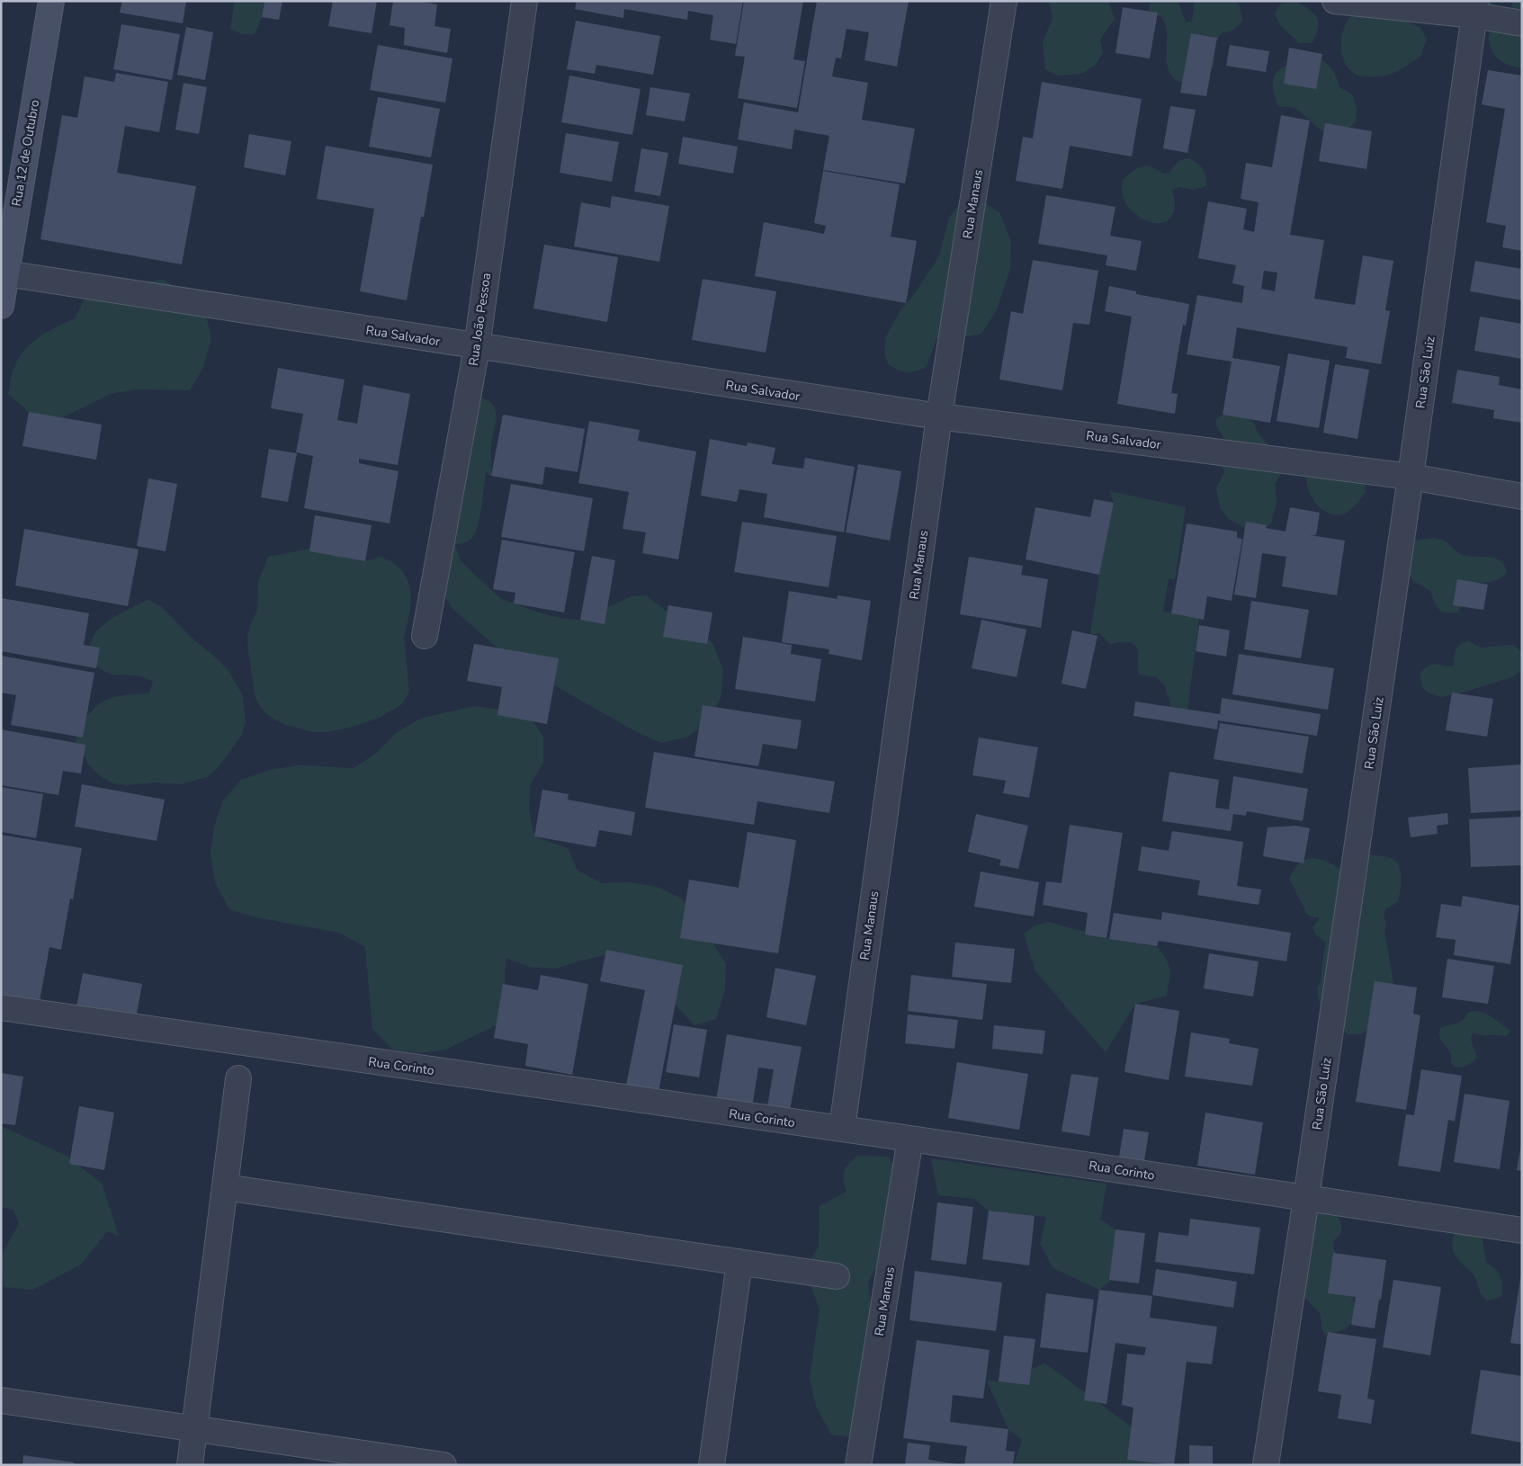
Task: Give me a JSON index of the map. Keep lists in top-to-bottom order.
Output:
{
  "streets": {
    "main road": ["Rua 12 de Outubro"],
    "street": [
      "Rua Manaus",
      "Rua João Pessoa",
      "Rua Salvador",
      "Rua São Luiz",
      "Rua Corinto"
    ]
  },
  "crossings": [
    ["Rua 12 de Outubro", "Rua Salvador"],
    ["Rua Manaus", "Rua Salvador"],
    ["Rua Manaus", "Rua Corinto"],
    ["Rua João Pessoa", "Rua Salvador"],
    ["Rua Salvador", "Rua São Luiz"],
    ["Rua São Luiz", "Rua Corinto"]
  ]
}
